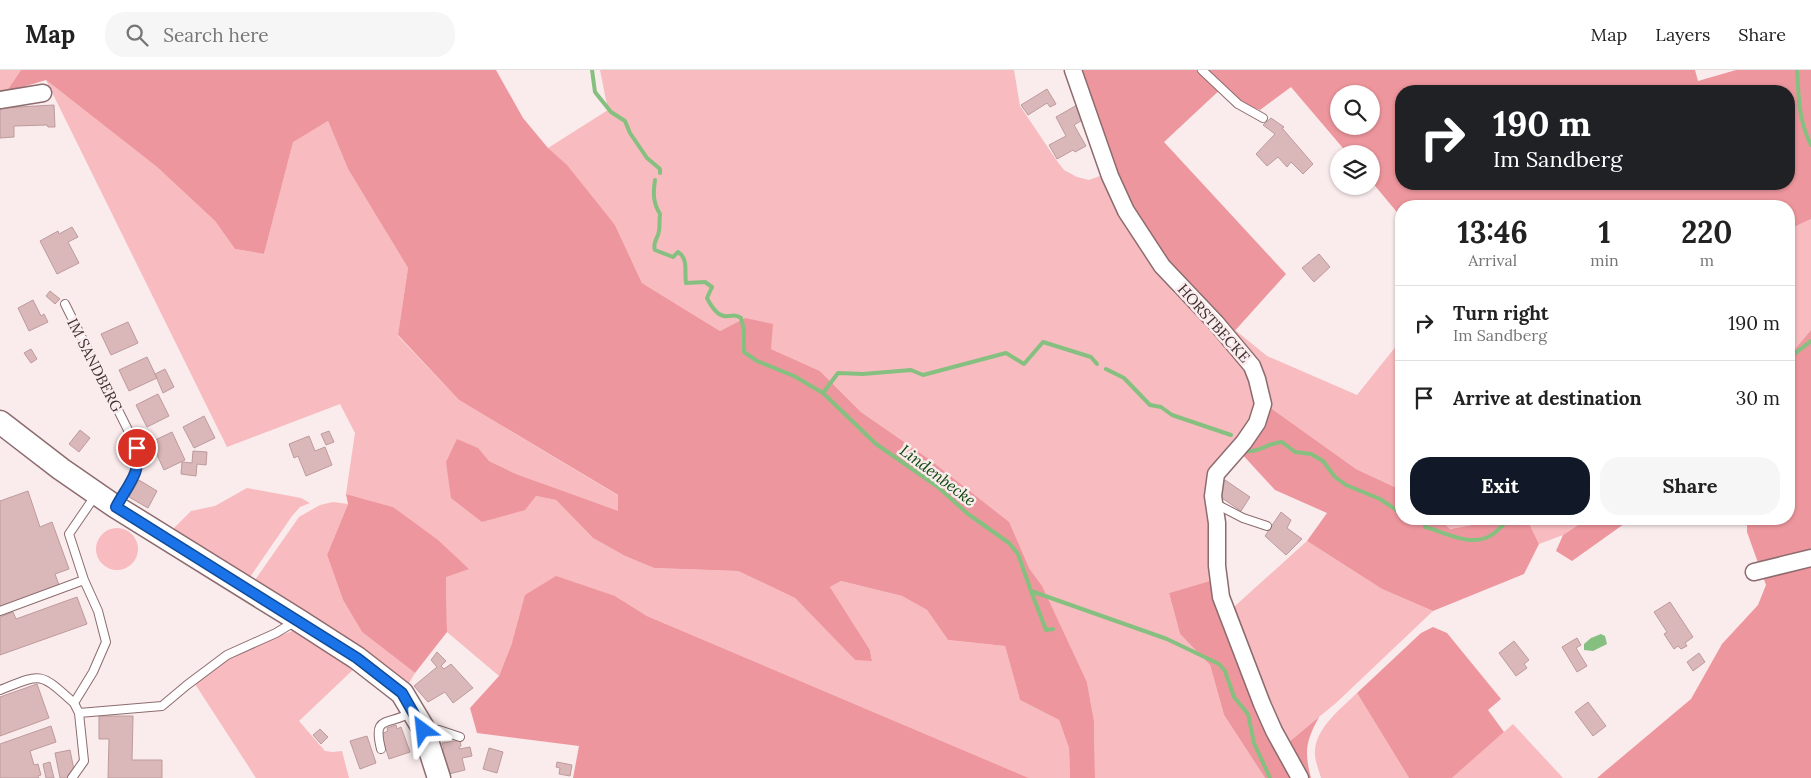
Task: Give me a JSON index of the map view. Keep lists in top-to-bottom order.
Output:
{
  "streets": {
    "street": ["HORSTBECKE"],
    "lane": ["IM SANDBERG"]
  },
  "water": ["Lindenbecke"],
  "page": {
    "header": "Map",
    "search": "Search here",
    "nav": ["Map", "Layers", "Share"],
    "turn": ["190 m", "Im Sandberg"],
    "eta": [
      "13:46",
      "Arrival",
      "1",
      "min",
      "220",
      "m"
    ],
    "list": [
      {
        "name": "Turn right",
        "note": "Im Sandberg",
        "value": "190 m"
      },
      {
        "name": "Arrive at destination",
        "value": "30 m"
      }
    ],
    "buttons": ["Exit", "Share"]
  }
}
